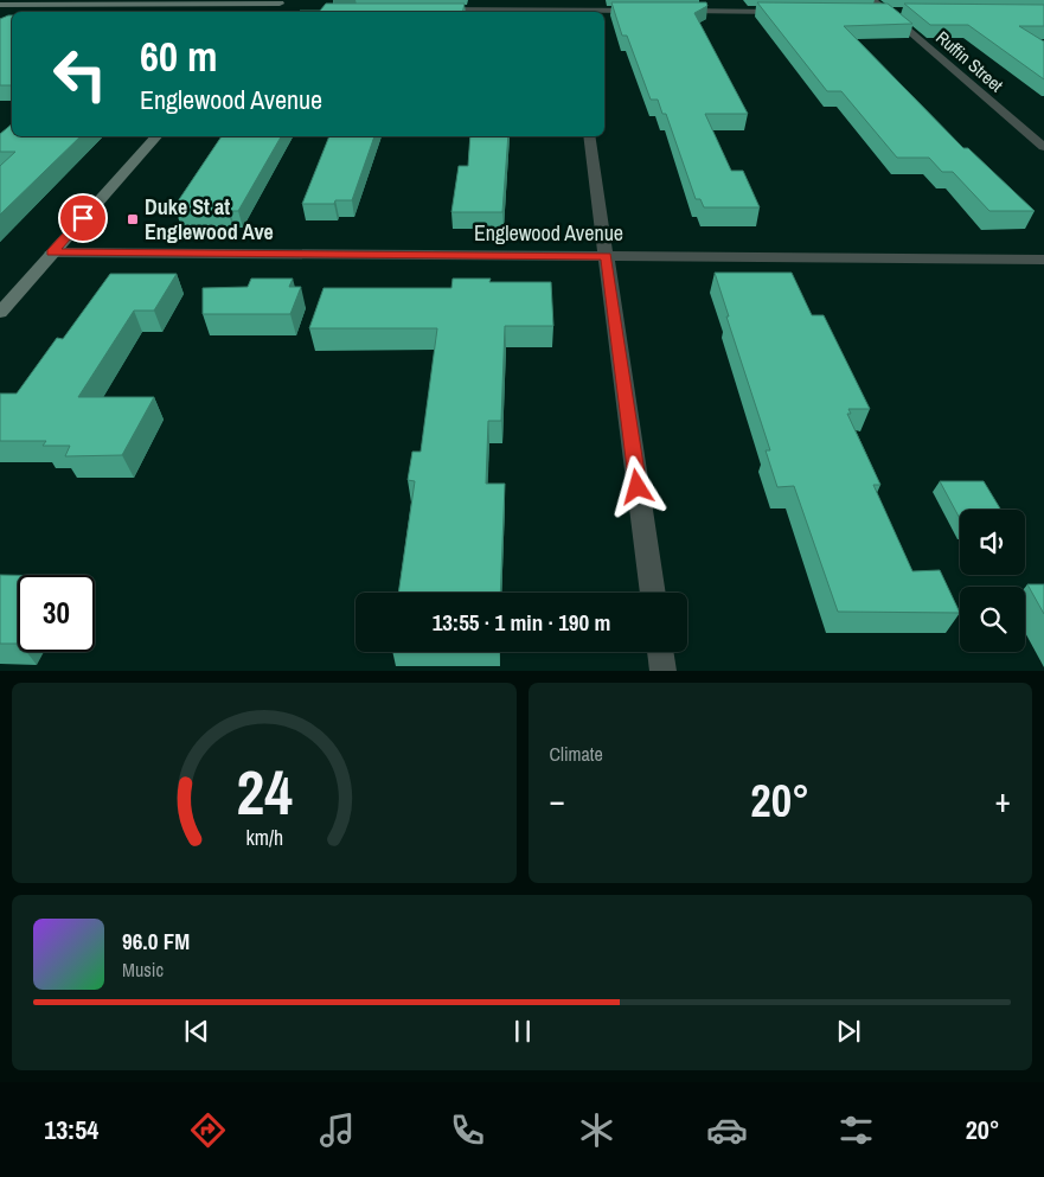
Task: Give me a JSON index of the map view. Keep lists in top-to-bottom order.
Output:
{
  "streets": {
    "street": ["Ruffin Street", "Englewood Avenue"]
  },
  "places": {
    "transit": ["Duke St at Englewood Ave"]
  },
  "page": {
    "turn": ["60 m", "Englewood Avenue"],
    "limit": "30",
    "trip": "13:55 · 1 min · 190 m",
    "tile": "Climate",
    "heat": ["−", "20°", "+"],
    "song": ["96.0 FM", "Music"],
    "tabs": ["13:54", "20°"],
    "gauge": ["24", "km/h"]
  }
}
